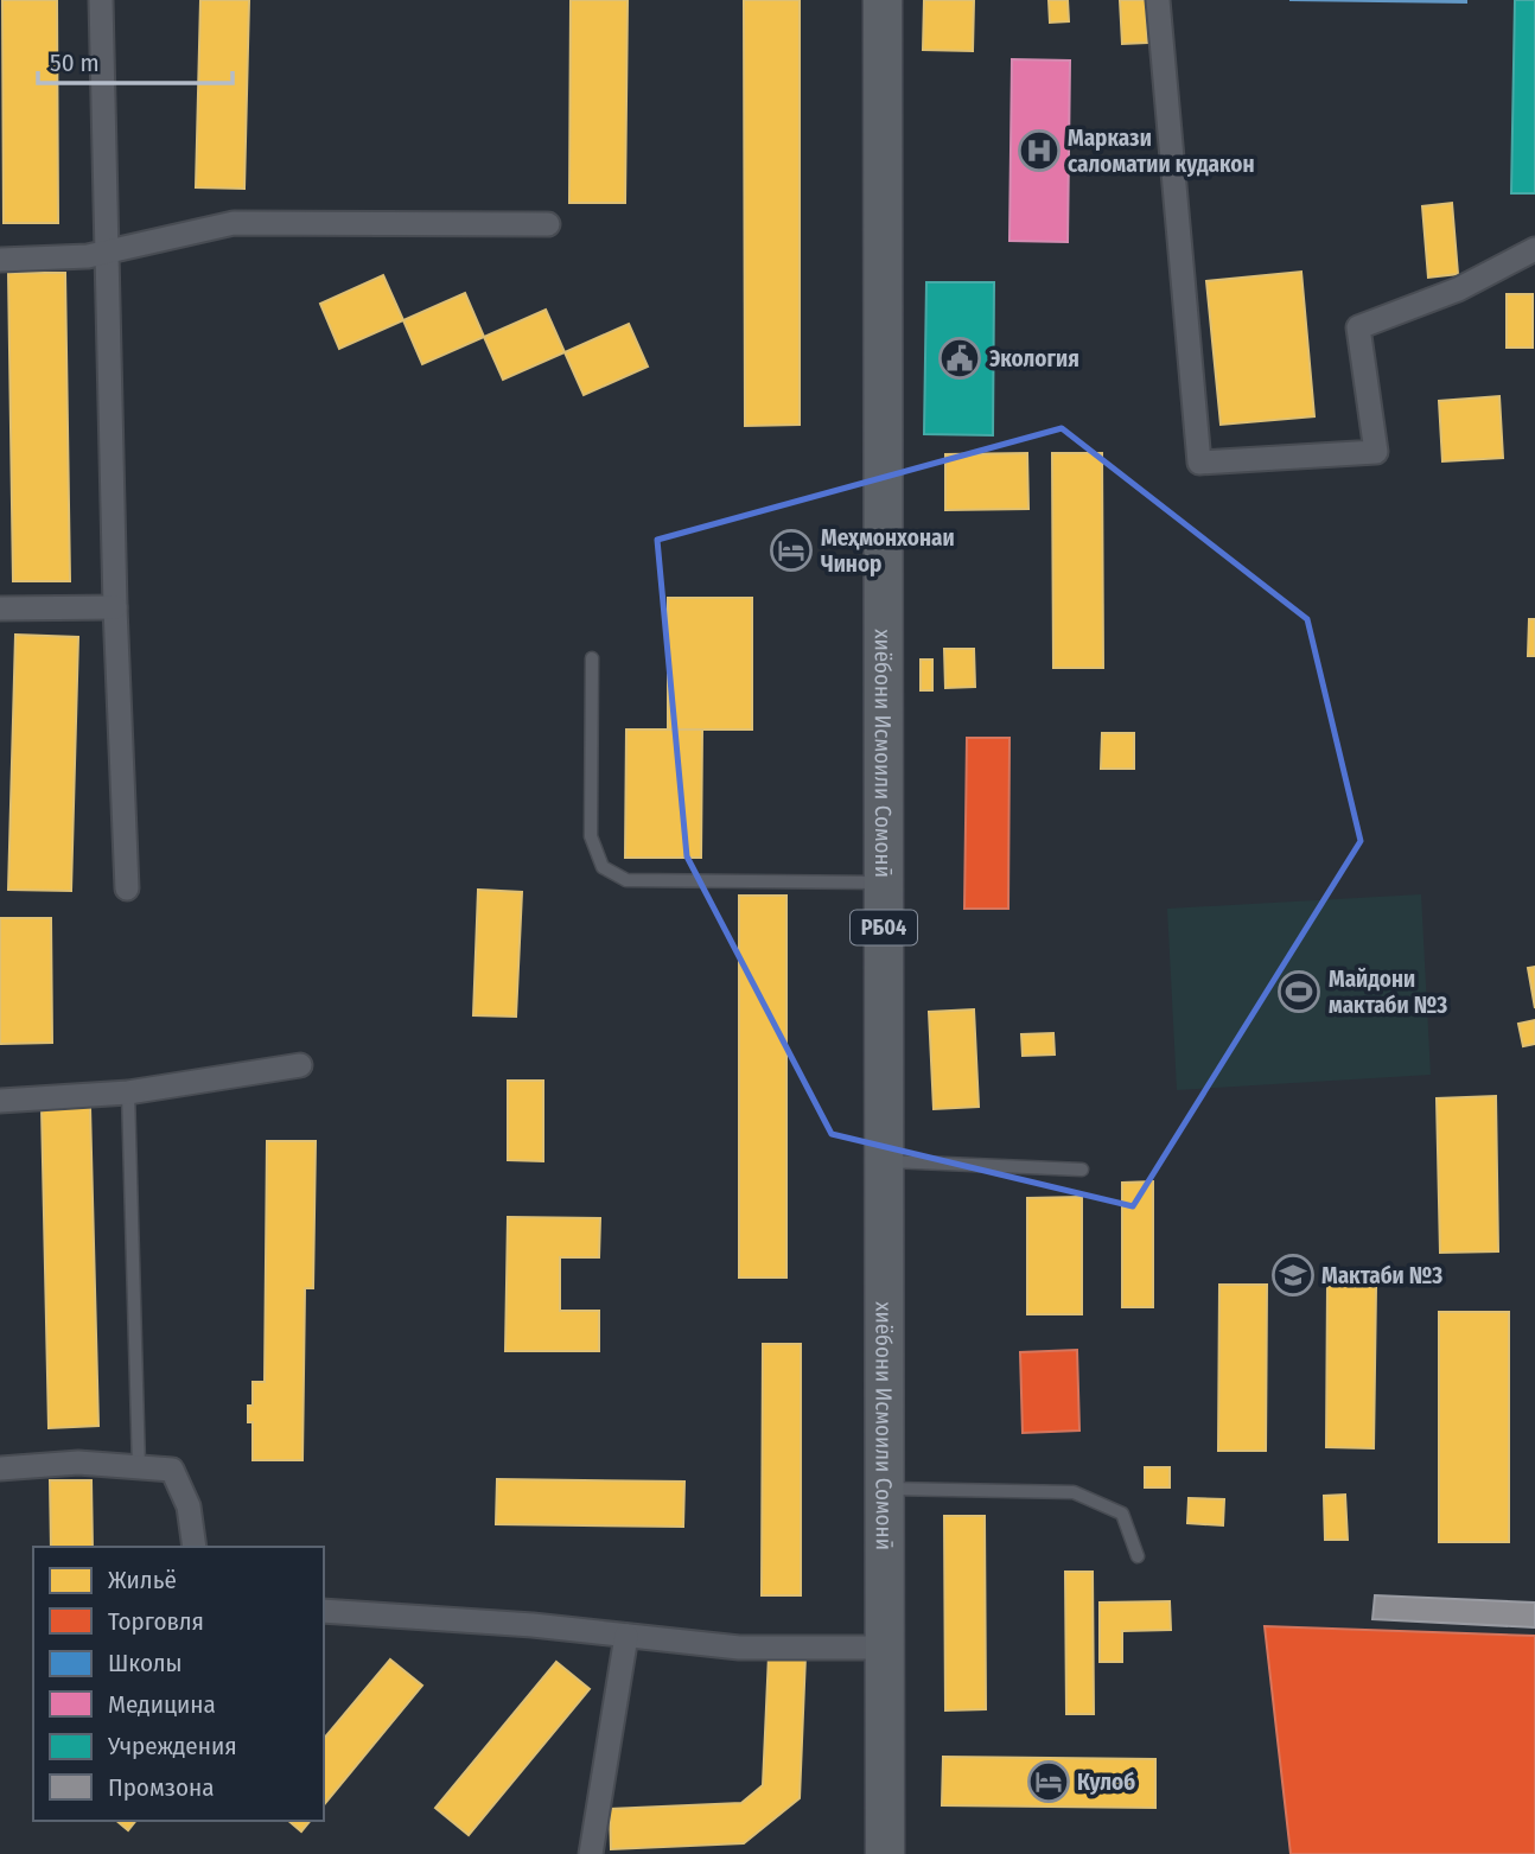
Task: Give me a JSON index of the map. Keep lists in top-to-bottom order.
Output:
{
  "streets": {
    "main road": ["хиёбони Исмоили Сомонӣ", "РБ04"]
  },
  "places": {
    "hospital": ["Маркази саломатии кудакон"],
    "public building": ["Экология"],
    "hotel": ["Меҳмонхонаи Чинор", "Кулоб"],
    "sports": ["Майдони мактаби №3"],
    "school or university": ["Мактаби №3"]
  },
  "legend": [
    "Жильё",
    "Торговля",
    "Школы",
    "Медицина",
    "Учреждения",
    "Промзона"
  ],
  "scale_bar": "50 m"
}
